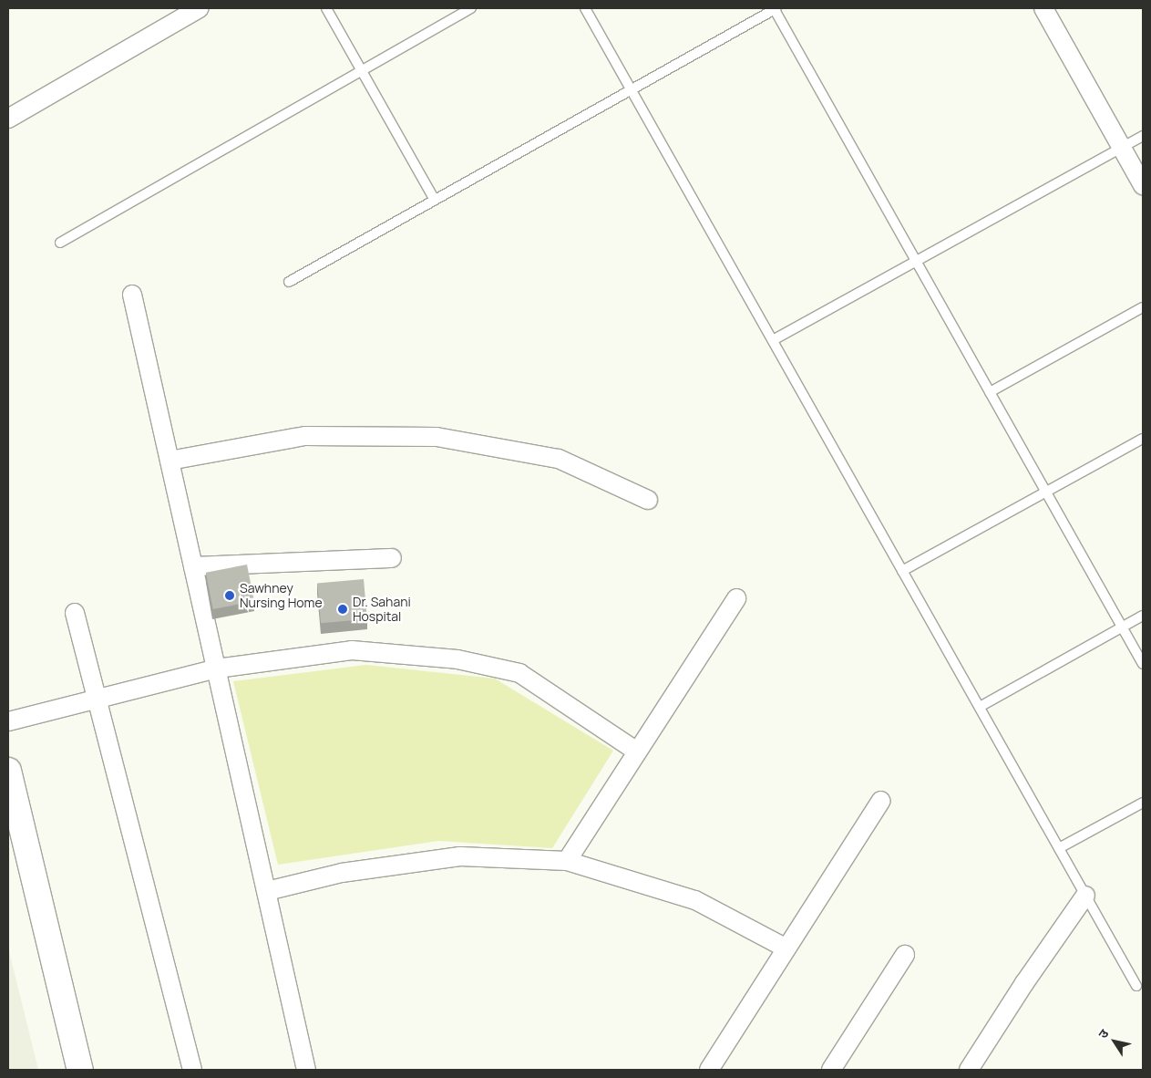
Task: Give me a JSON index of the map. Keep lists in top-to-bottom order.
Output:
{
  "places": ["Sawhney Nursing Home", "Dr. Sahani Hospital"],
  "north": "top left"
}
